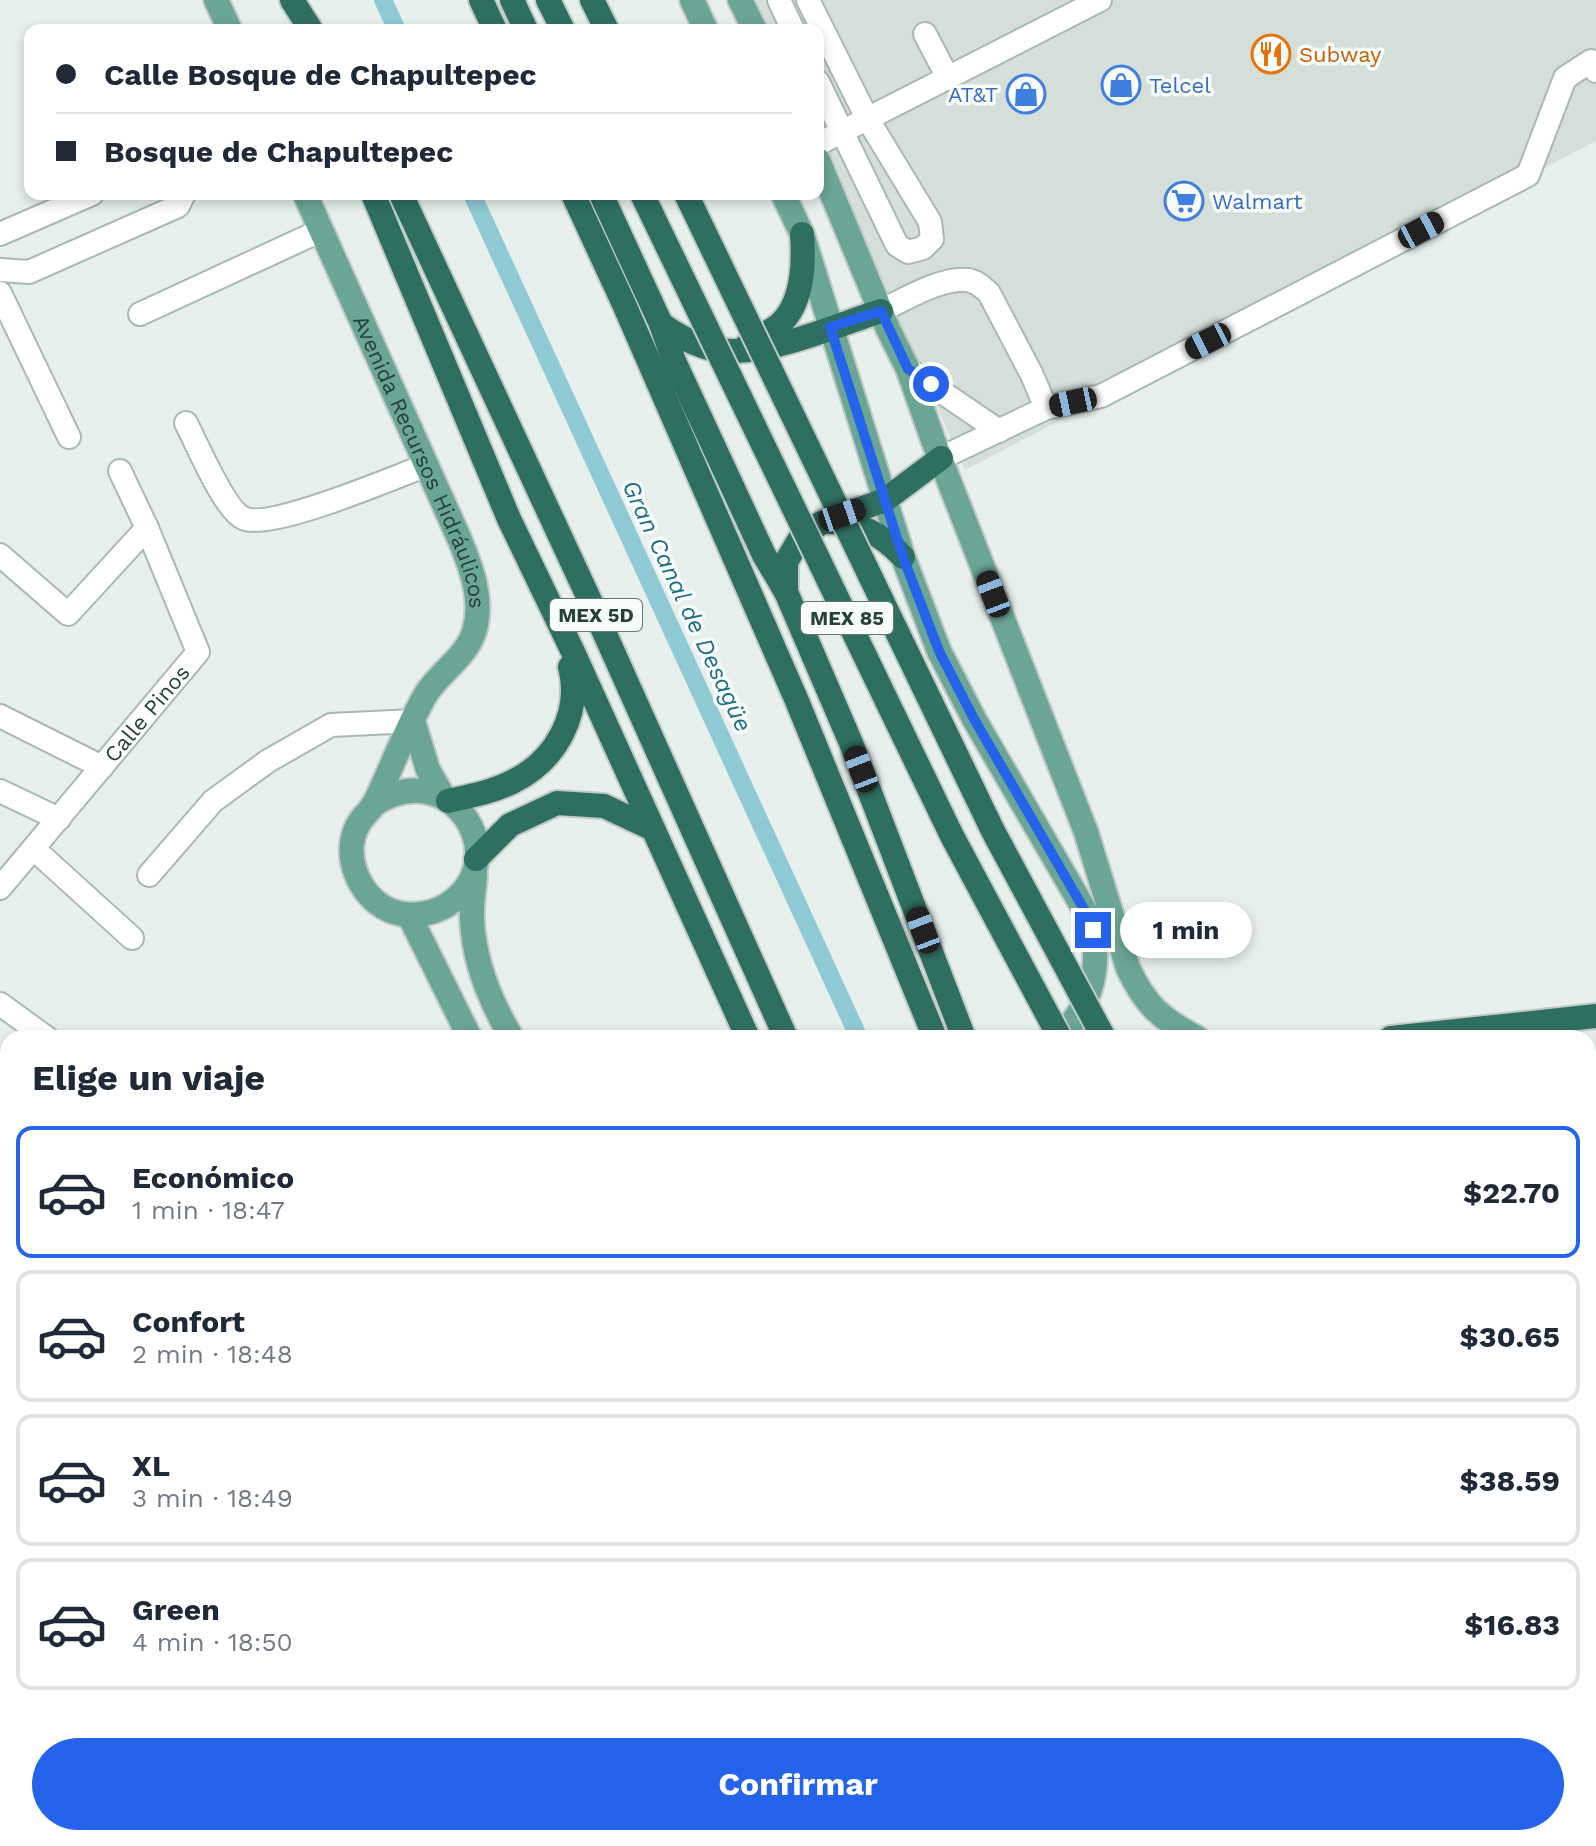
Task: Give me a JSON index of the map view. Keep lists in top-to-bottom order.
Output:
{
  "streets": {
    "highway": ["MEX 5D", "MEX 85"],
    "main road": ["Avenida Recursos Hidráulicos"],
    "street": ["Calle Pinos"]
  },
  "water": ["Gran Canal de Desagüe"],
  "places": {
    "restaurant": ["Subway"],
    "shop": ["Telcel", "AT&T"],
    "supermarket": ["Walmart"]
  },
  "page": {
    "banner": ["Calle Bosque de Chapultepec", "Bosque de Chapultepec"],
    "bubble": "1 min",
    "heading": "Elige un viaje",
    "list": [
      {
        "name": "Económico",
        "note": "1 min · 18:47",
        "value": "$22.70"
      },
      {
        "name": "Confort",
        "note": "2 min · 18:48",
        "value": "$30.65"
      },
      {
        "name": "XL",
        "note": "3 min · 18:49",
        "value": "$38.59"
      },
      {
        "name": "Green",
        "note": "4 min · 18:50",
        "value": "$16.83"
      }
    ],
    "buttons": "Confirmar"
  }
}
